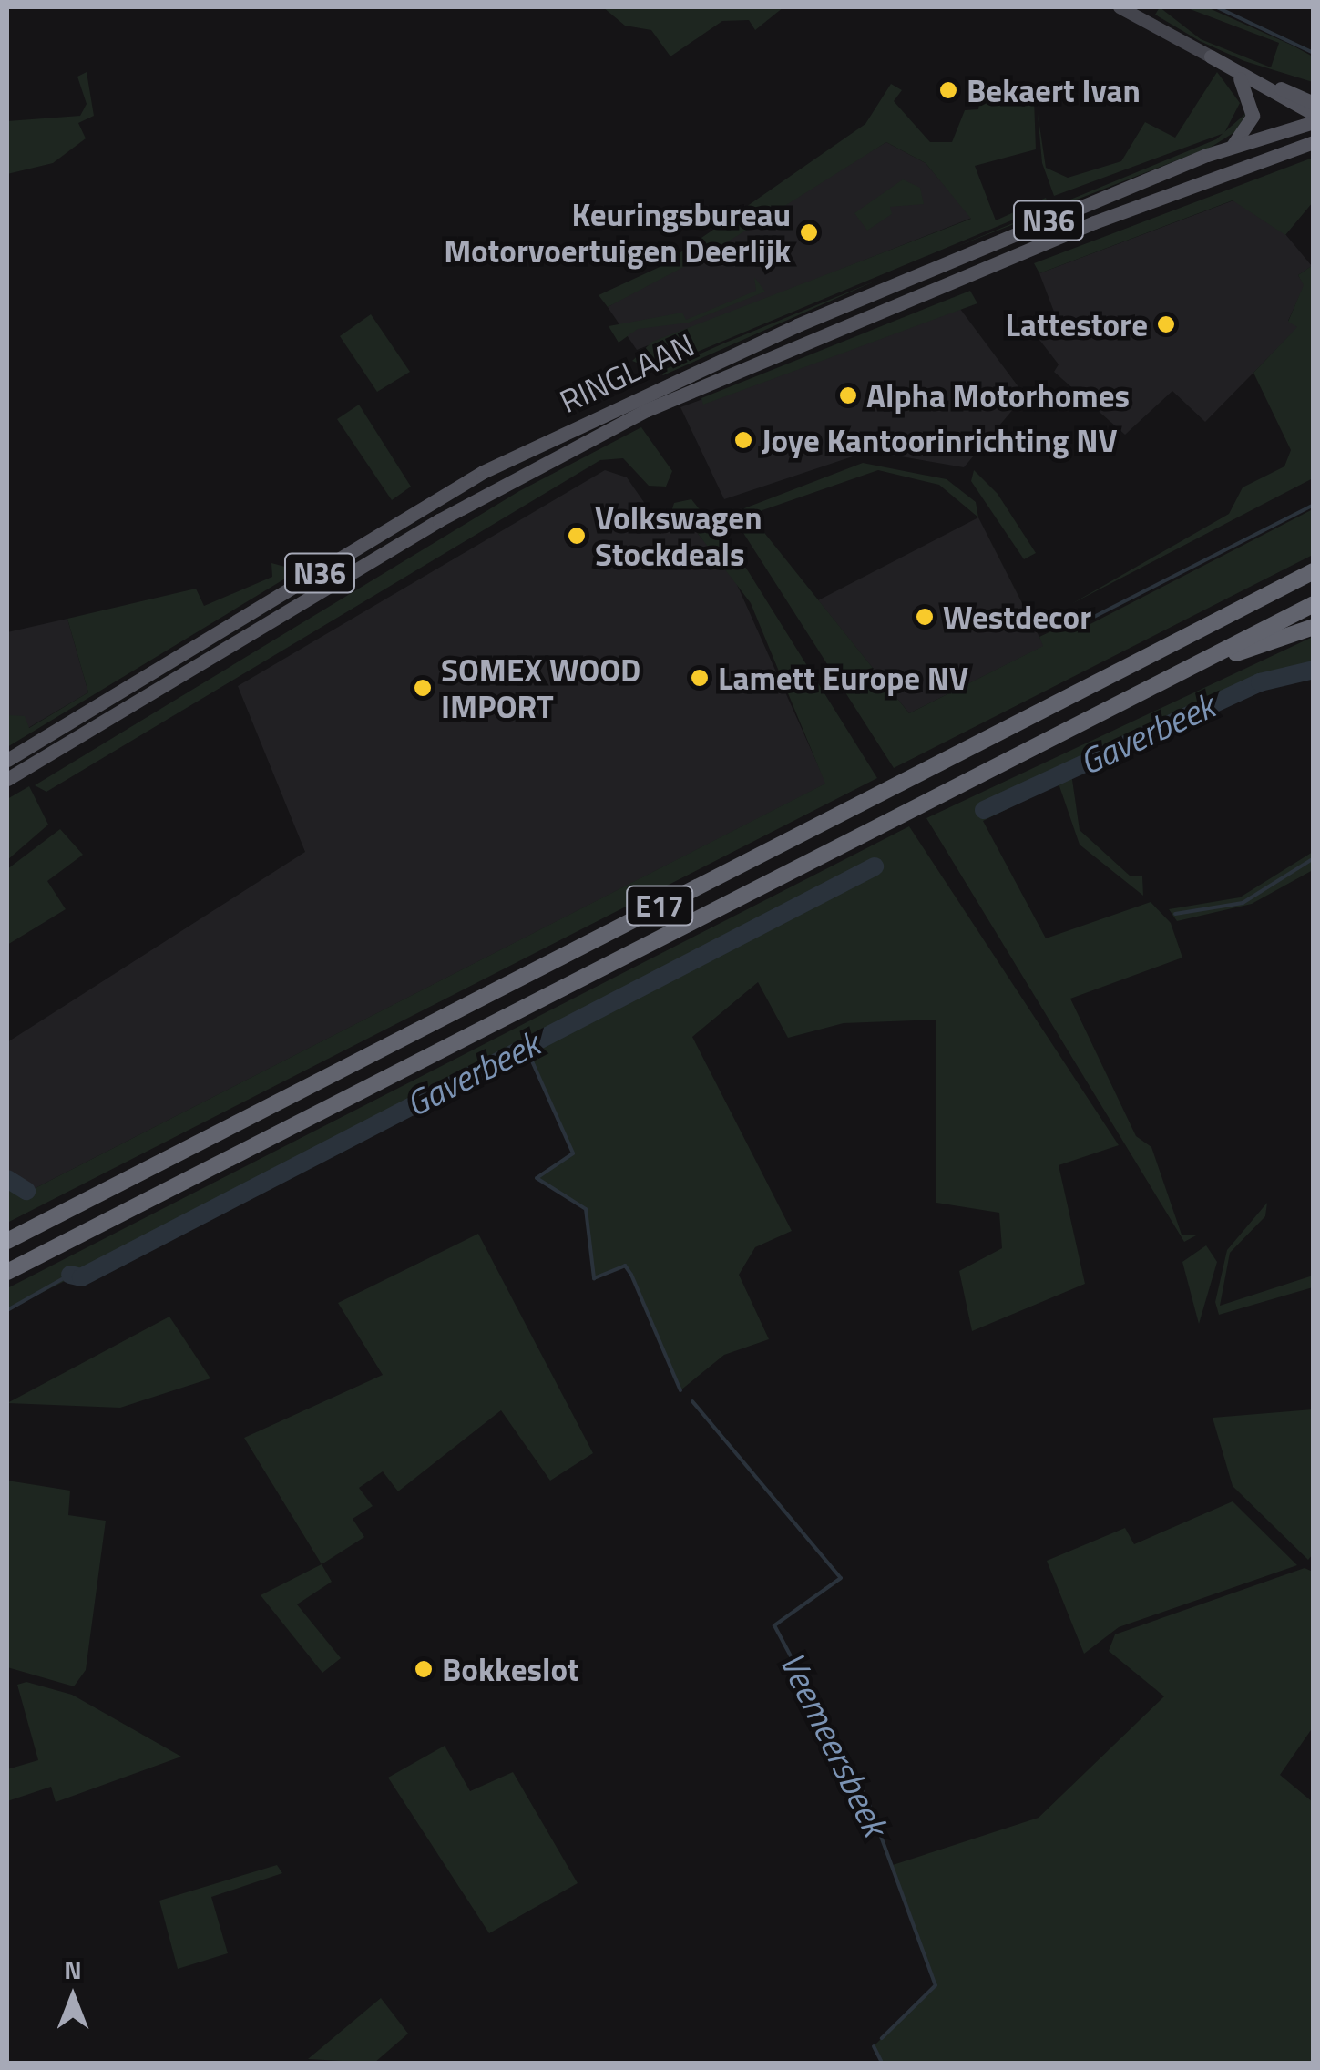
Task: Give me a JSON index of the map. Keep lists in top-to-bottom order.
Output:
{
  "streets": {
    "highway": ["E17"],
    "main road": ["N36", "RINGLAAN"]
  },
  "water": ["Gaverbeek", "Veemeersbeek"],
  "places": [
    "Bekaert Ivan",
    "Keuringsbureau Motorvoertuigen Deerlijk",
    "Lattestore",
    "Alpha Motorhomes",
    "Joye Kantoorinrichting NV",
    "Volkswagen Stockdeals",
    "Westdecor",
    "Lamett Europe NV",
    "SOMEX WOOD IMPORT",
    "Bokkeslot"
  ],
  "north": "top"
}
